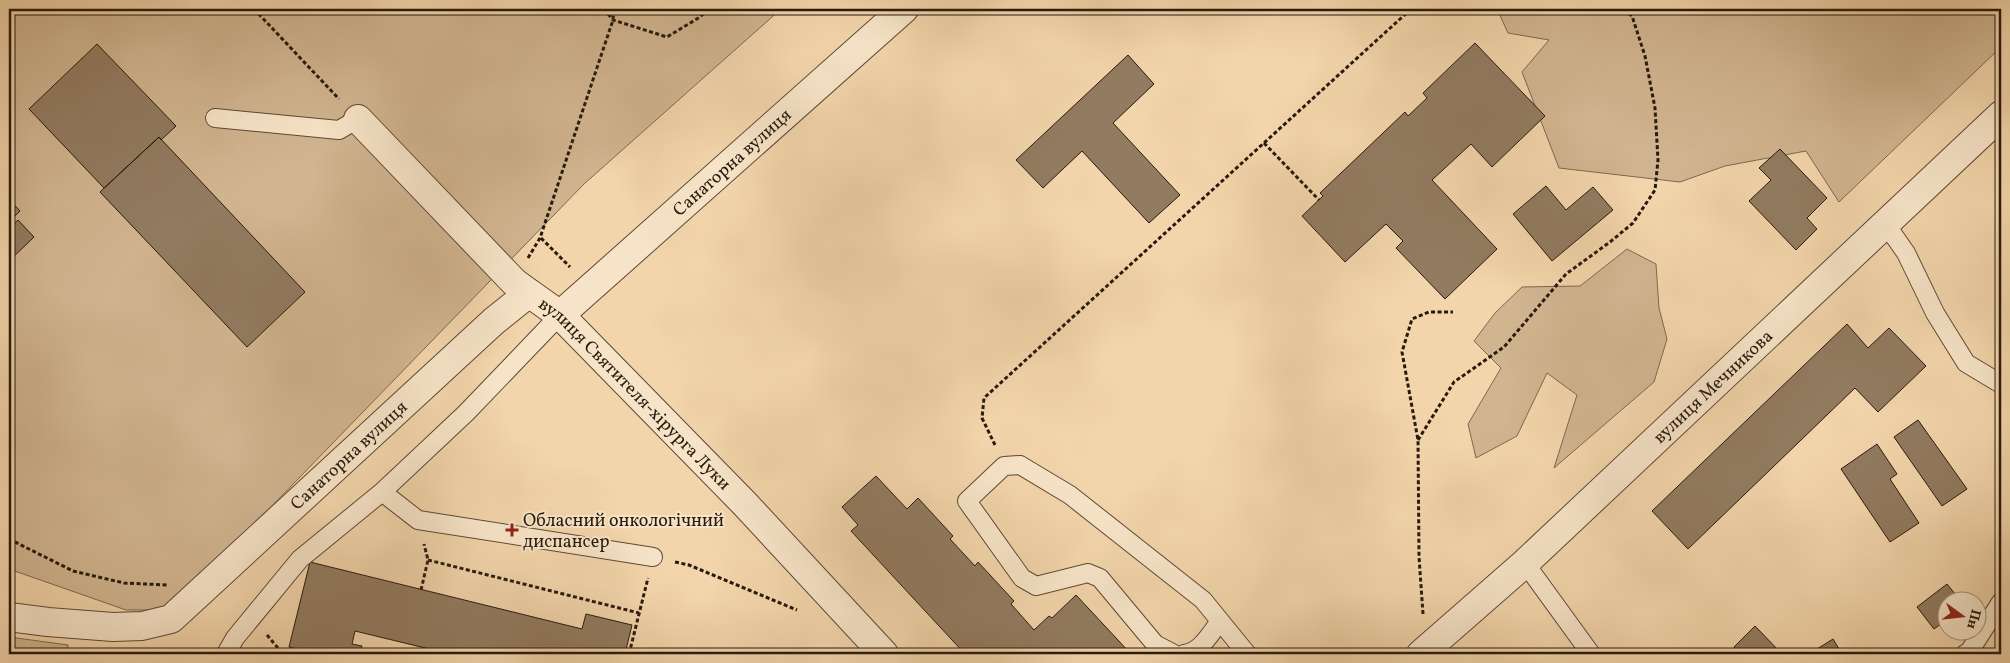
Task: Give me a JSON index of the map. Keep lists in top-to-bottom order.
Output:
{
  "streets": {
    "street": ["Санаторна вулиця", "вулиця Мечникова", "вулиця Святителя-хірурга Луки"]
  },
  "crossings": [
    ["Санаторна вулиця", "вулиця Святителя-хірурга Луки"]
  ],
  "places": {
    "health": ["Обласний онкологічний диспансер"]
  },
  "north": "right"
}
